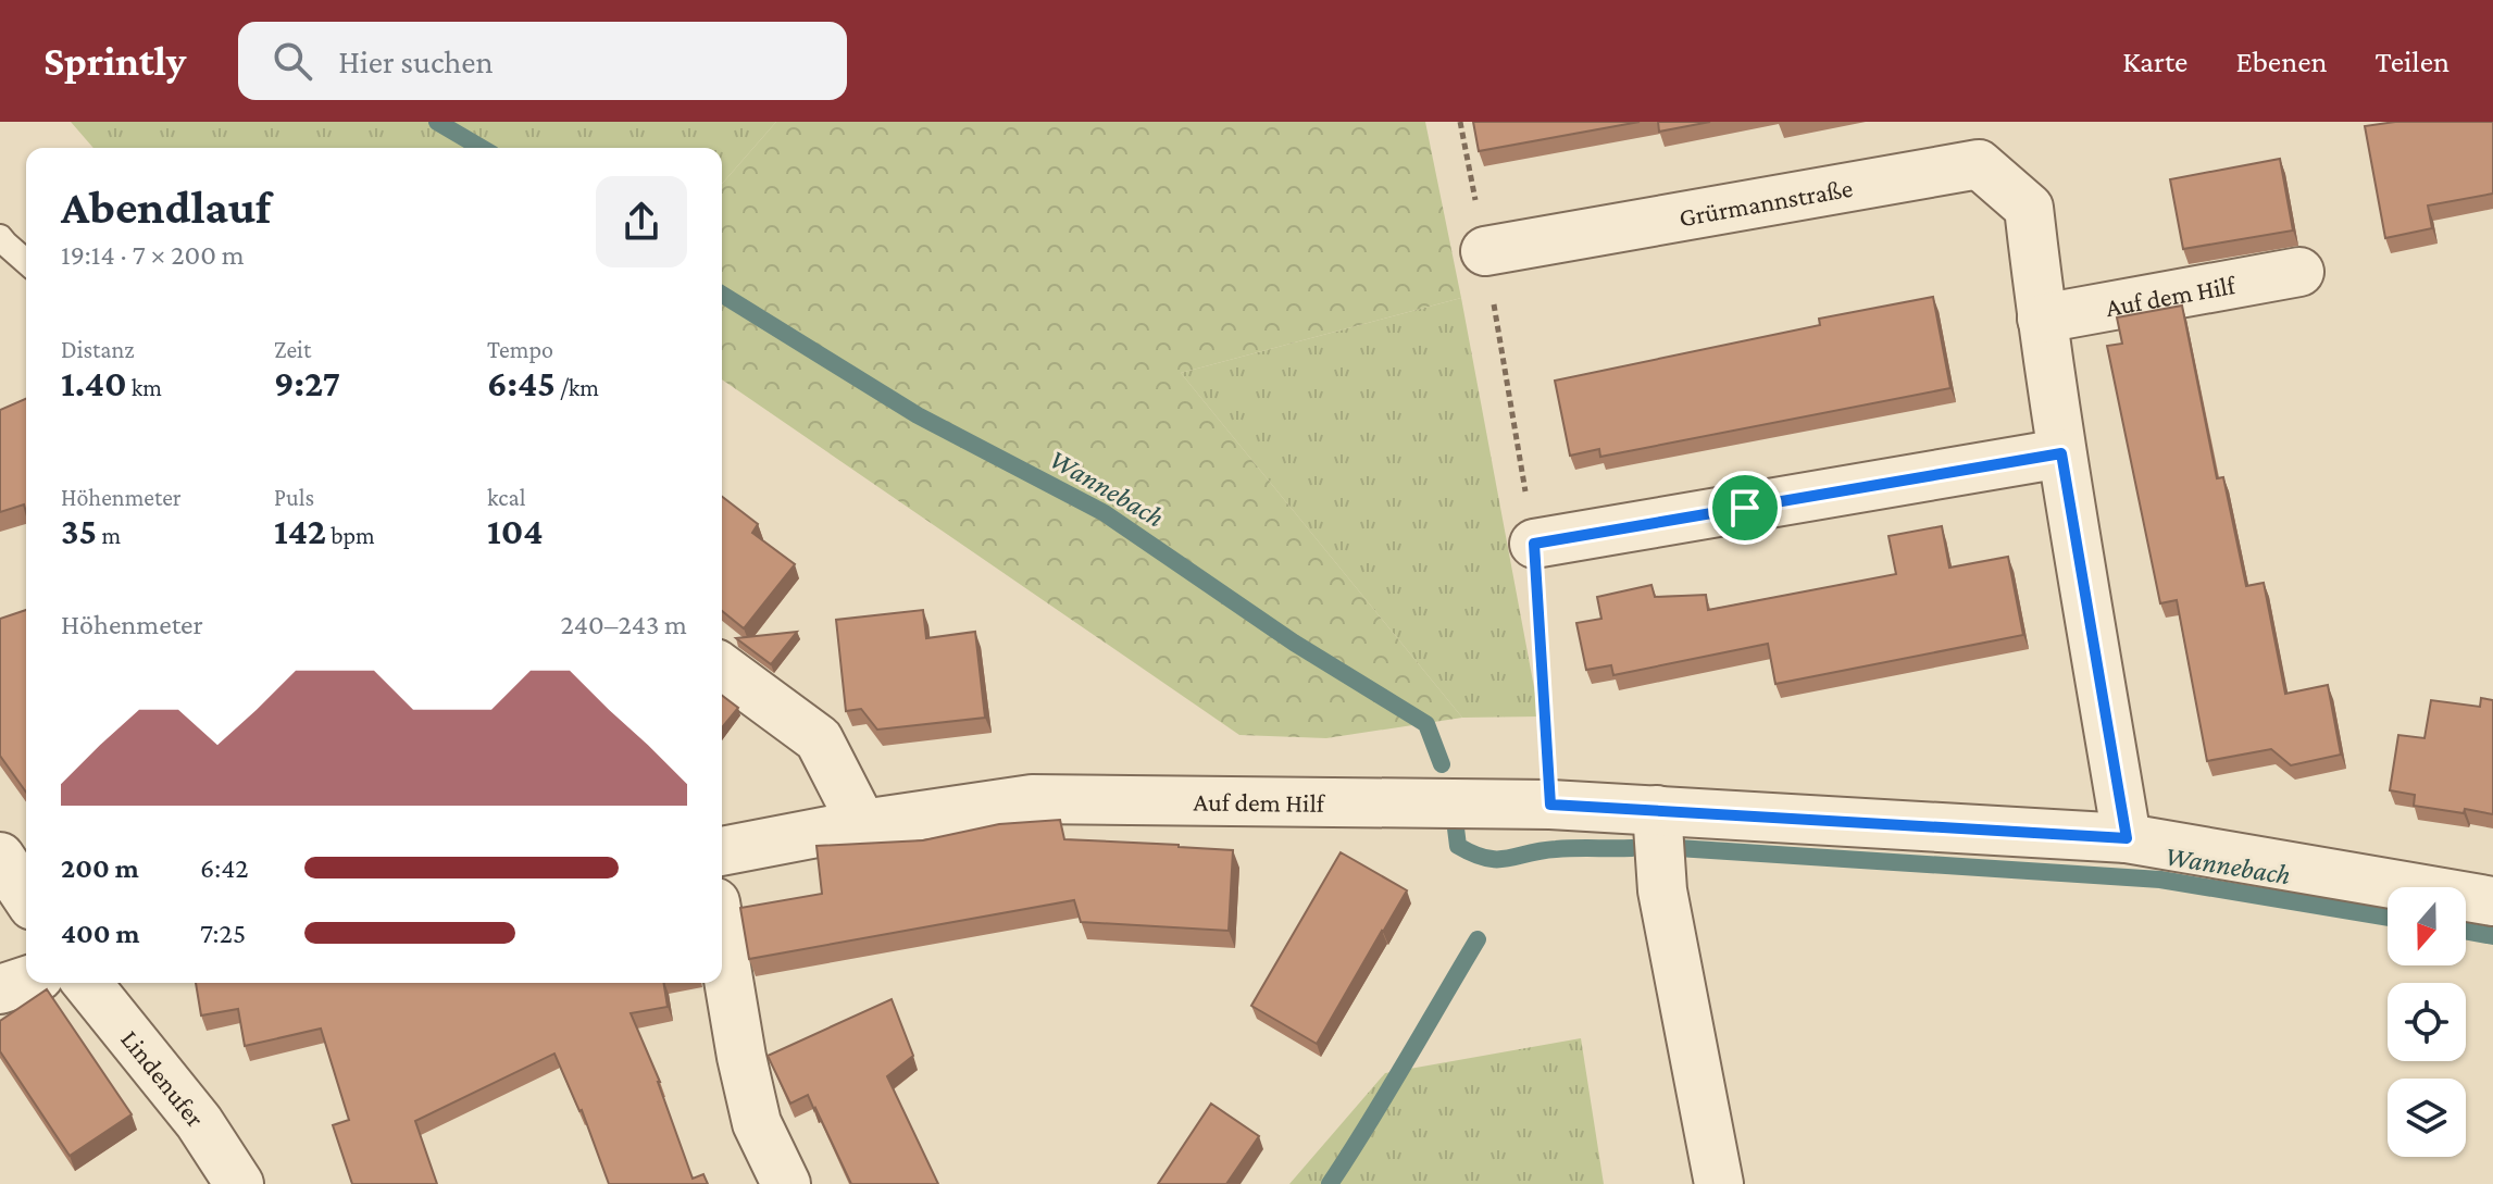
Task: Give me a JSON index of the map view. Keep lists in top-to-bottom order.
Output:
{
  "streets": {
    "street": ["Grürmannstraße", "Auf dem Hilf", "Lindenufer"]
  },
  "crossings": [
    ["Grürmannstraße", "Auf dem Hilf"]
  ],
  "water": ["Wannebach"],
  "north": "bottom",
  "page": {
    "header": "Sprintly",
    "search": "Hier suchen",
    "nav": ["Karte", "Ebenen", "Teilen"],
    "heading": ["Abendlauf", "19:14 · 7 × 200 m"],
    "stats": [
      ["Distanz", "1.40 km"],
      ["Zeit", "9:27"],
      ["Tempo", "6:45 /km"],
      ["Höhenmeter", "35 m"],
      ["Puls", "142 bpm"],
      ["kcal", "104"]
    ],
    "chart": ["Höhenmeter", "240–243 m"],
    "list": [
      {
        "name": "200 m",
        "note": "6:42"
      },
      {
        "name": "400 m",
        "note": "7:25"
      }
    ]
  }
}
